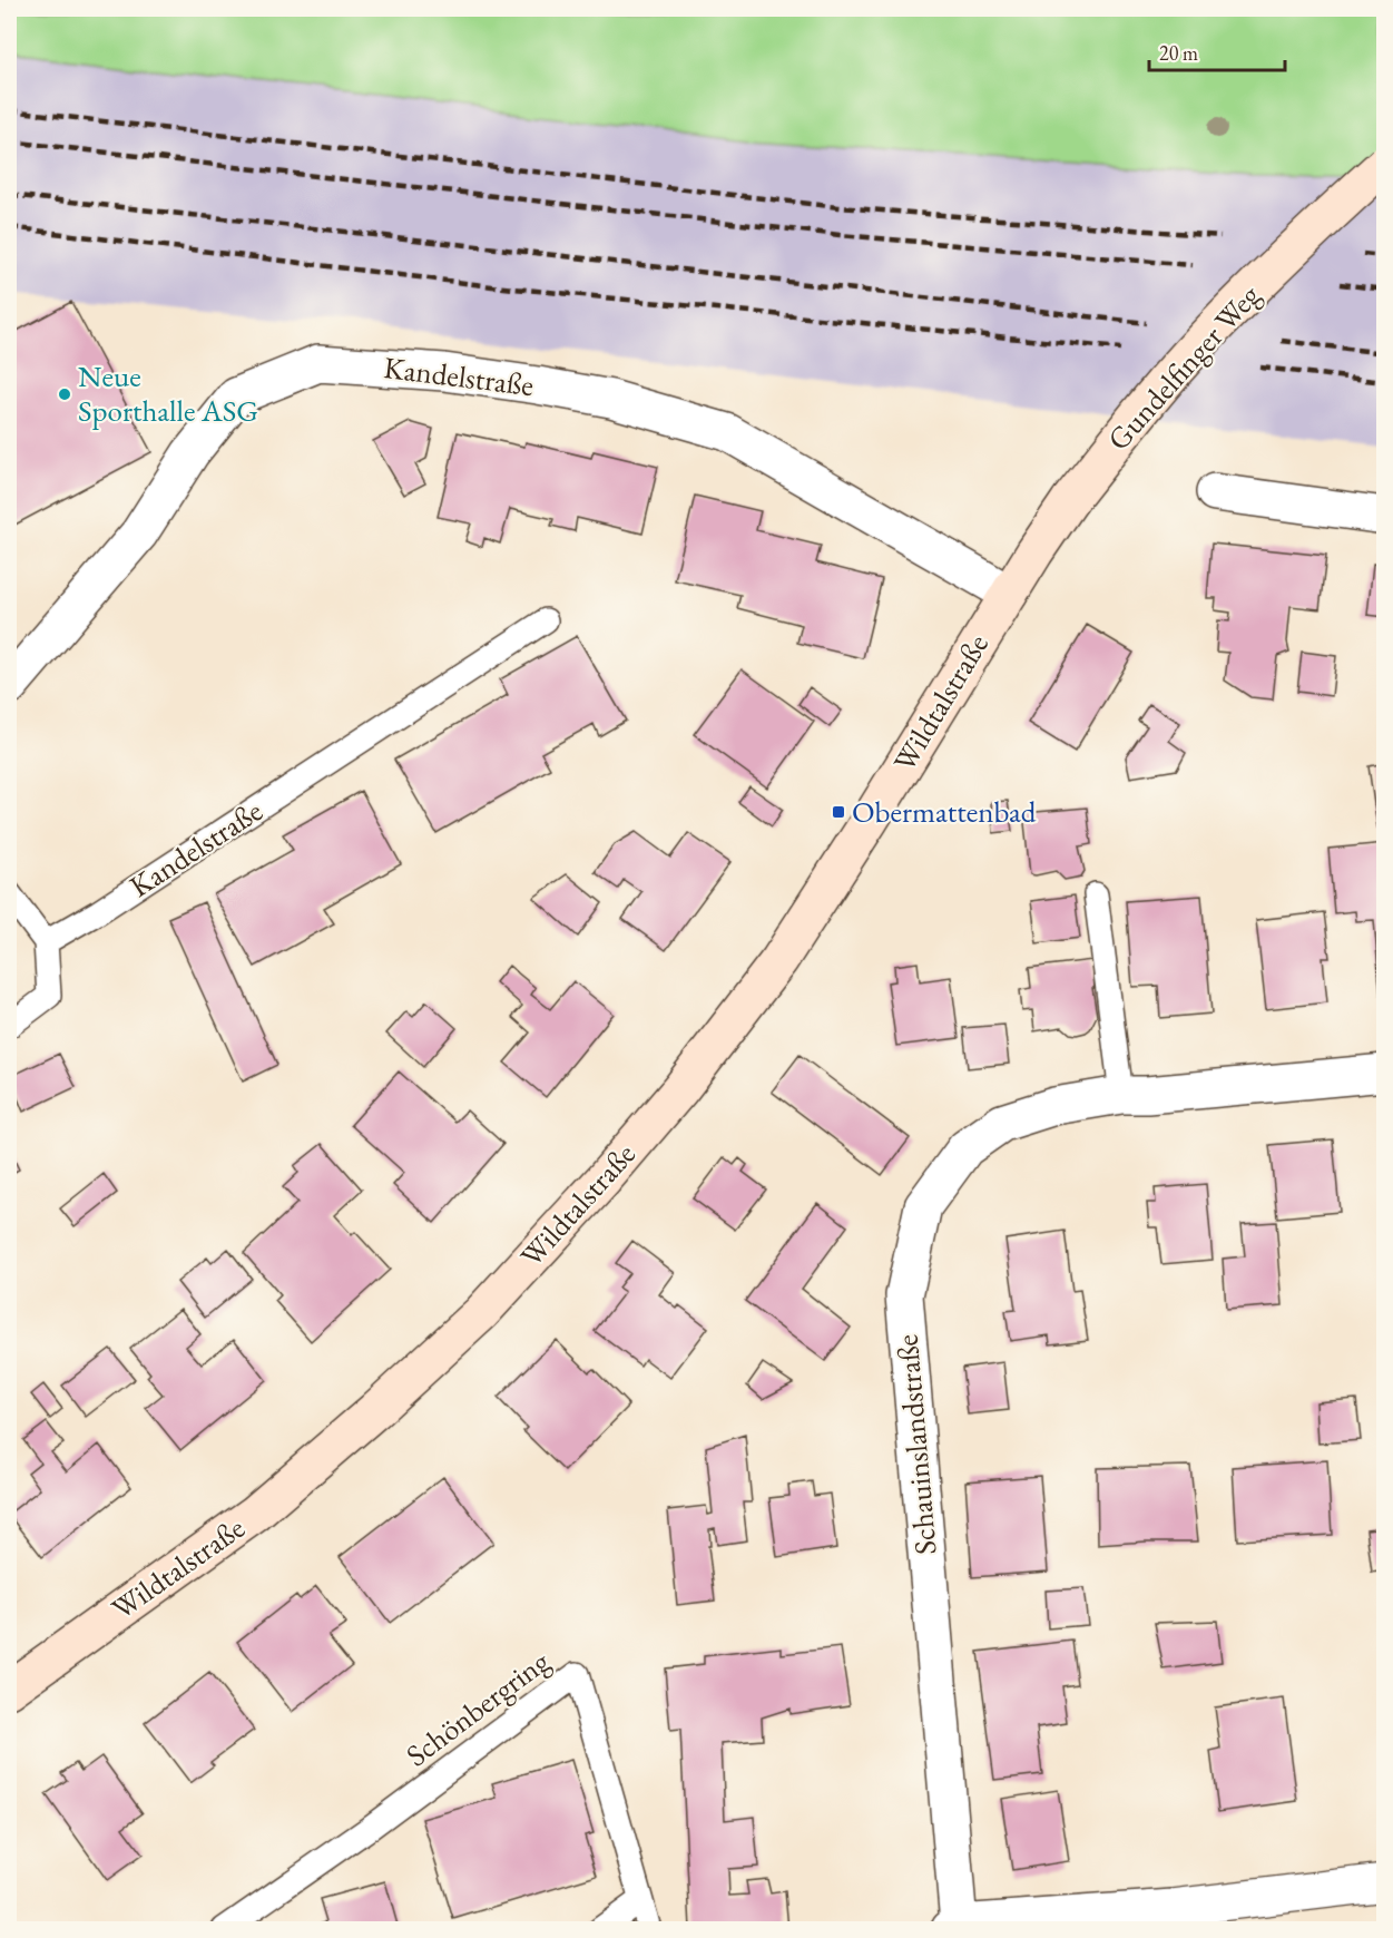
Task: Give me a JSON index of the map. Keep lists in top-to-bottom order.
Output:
{
  "streets": {
    "street": [
      "Gundelfinger Weg",
      "Kandelstraße",
      "Wildtalstraße",
      "Schauinslandstraße"
    ],
    "lane": ["Schönbergring"]
  },
  "crossings": [
    ["Gundelfinger Weg", "Kandelstraße"],
    ["Gundelfinger Weg", "Wildtalstraße"],
    ["Kandelstraße", "Wildtalstraße"]
  ],
  "places": {
    "other": ["Neue Sporthalle ASG"],
    "transit": ["Obermattenbad"]
  },
  "scale_bar": "20 m"
}
